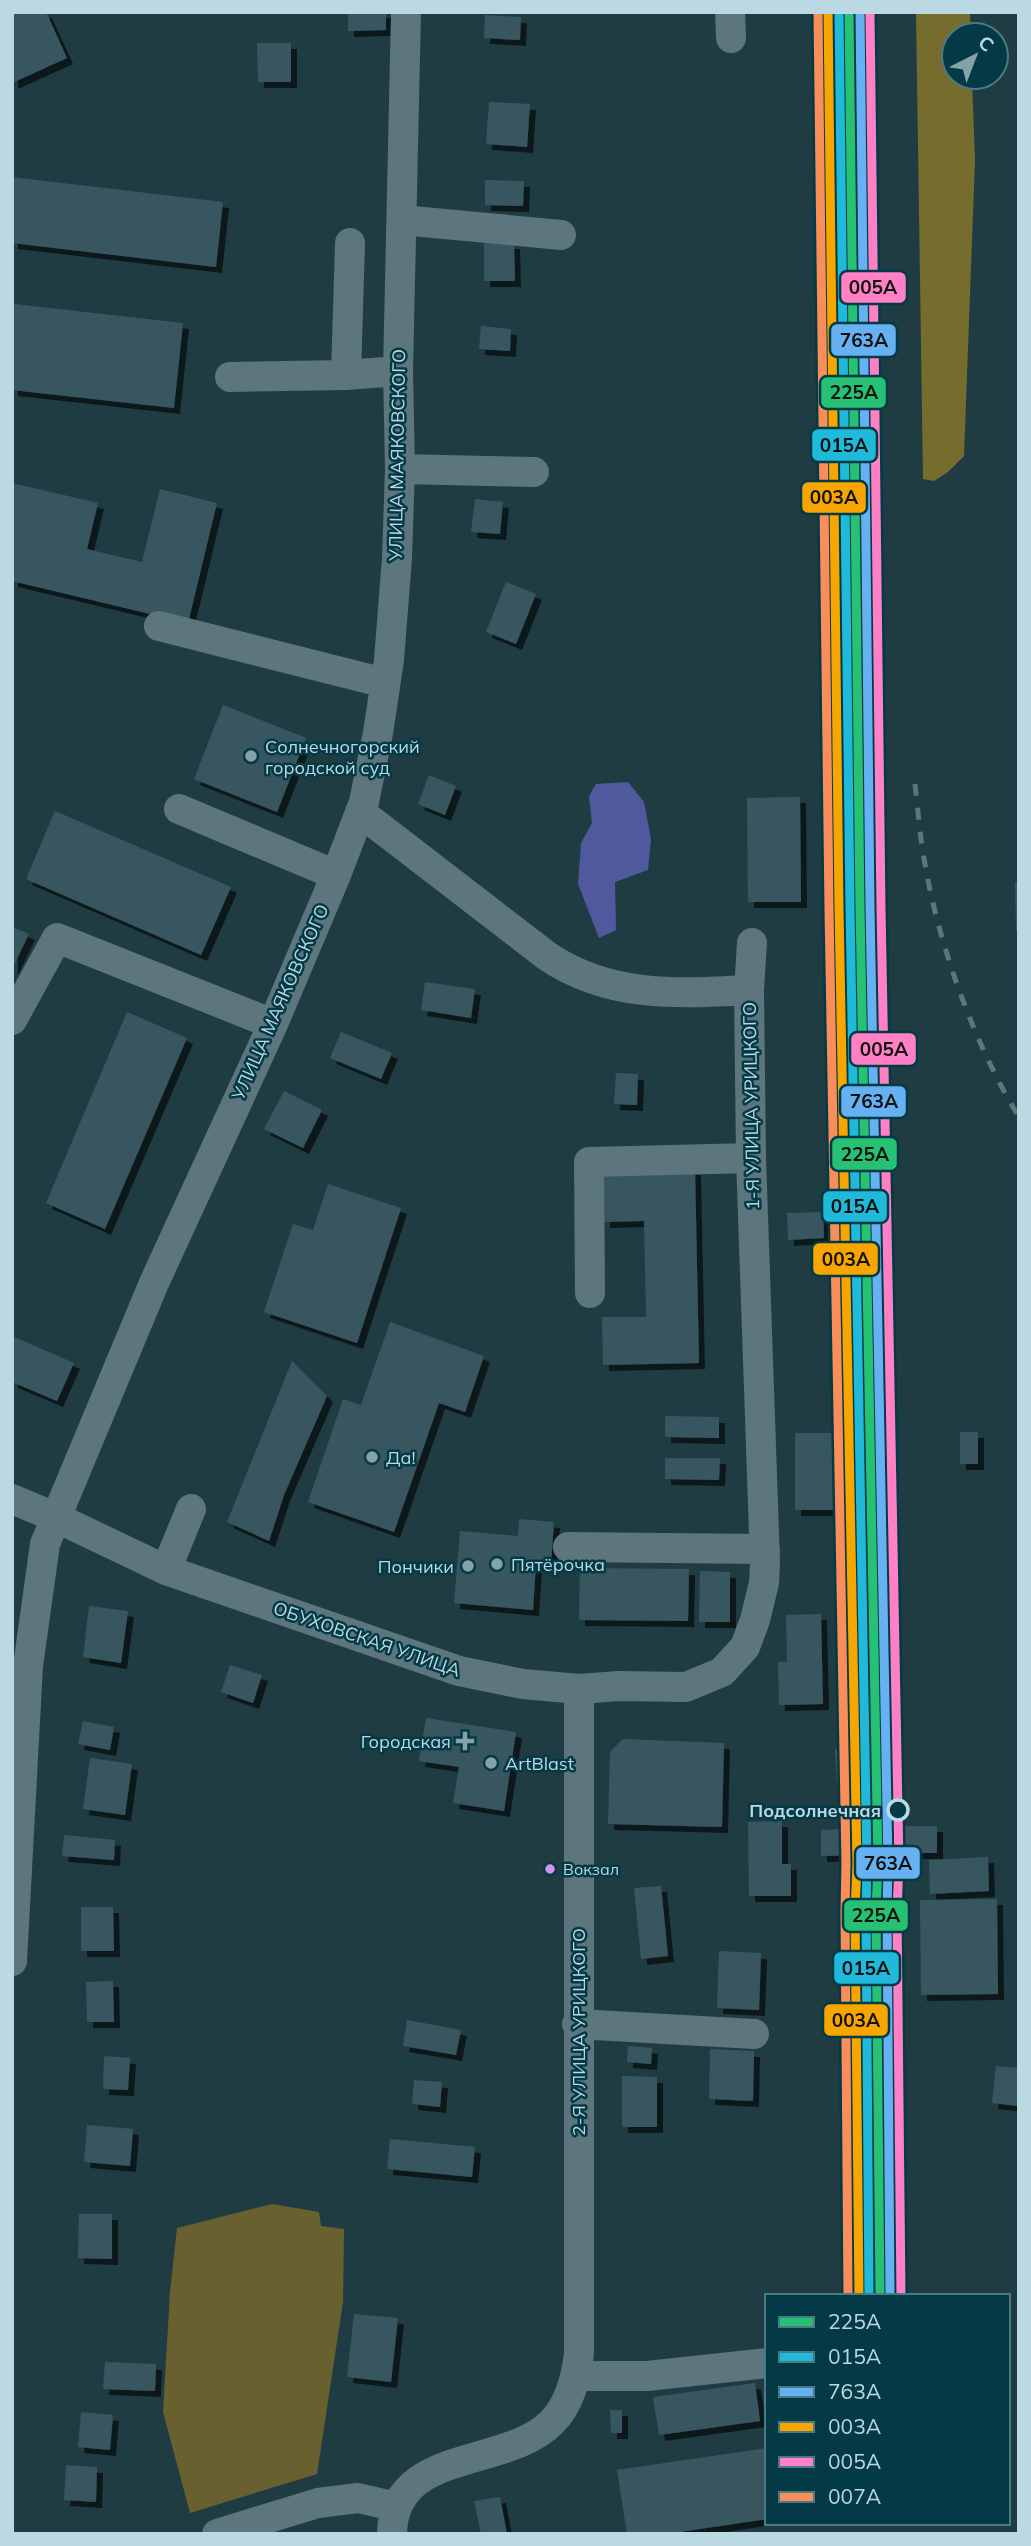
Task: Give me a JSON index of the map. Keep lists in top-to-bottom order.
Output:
{
  "streets": {
    "street": [
      "УЛИЦА МАЯКОВСКОГО",
      "1-Я УЛИЦА УРИЦКОГО",
      "ОБУХОВСКАЯ УЛИЦА",
      "2-Я УЛИЦА УРИЦКОГО"
    ]
  },
  "crossings": [
    ["УЛИЦА МАЯКОВСКОГО", "1-Я УЛИЦА УРИЦКОГО"],
    ["УЛИЦА МАЯКОВСКОГО", "ОБУХОВСКАЯ УЛИЦА"],
    ["1-Я УЛИЦА УРИЦКОГО", "ОБУХОВСКАЯ УЛИЦА"],
    ["ОБУХОВСКАЯ УЛИЦА", "2-Я УЛИЦА УРИЦКОГО"]
  ],
  "places": {
    "other": [
      "Солнечногорский городской суд",
      "Да!",
      "Пятёрочка",
      "Пончики",
      "ArtBlast",
      "Подсолнечная",
      "Вокзал"
    ],
    "health": ["Городская"]
  },
  "lines": [
    "transit line 225А",
    "transit line 015А",
    "transit line 763А",
    "transit line 003А",
    "transit line 005А",
    "transit line 007А"
  ],
  "legend": [
    "225А",
    "015А",
    "763А",
    "003А",
    "005А",
    "007А"
  ],
  "north": "top right"
}
